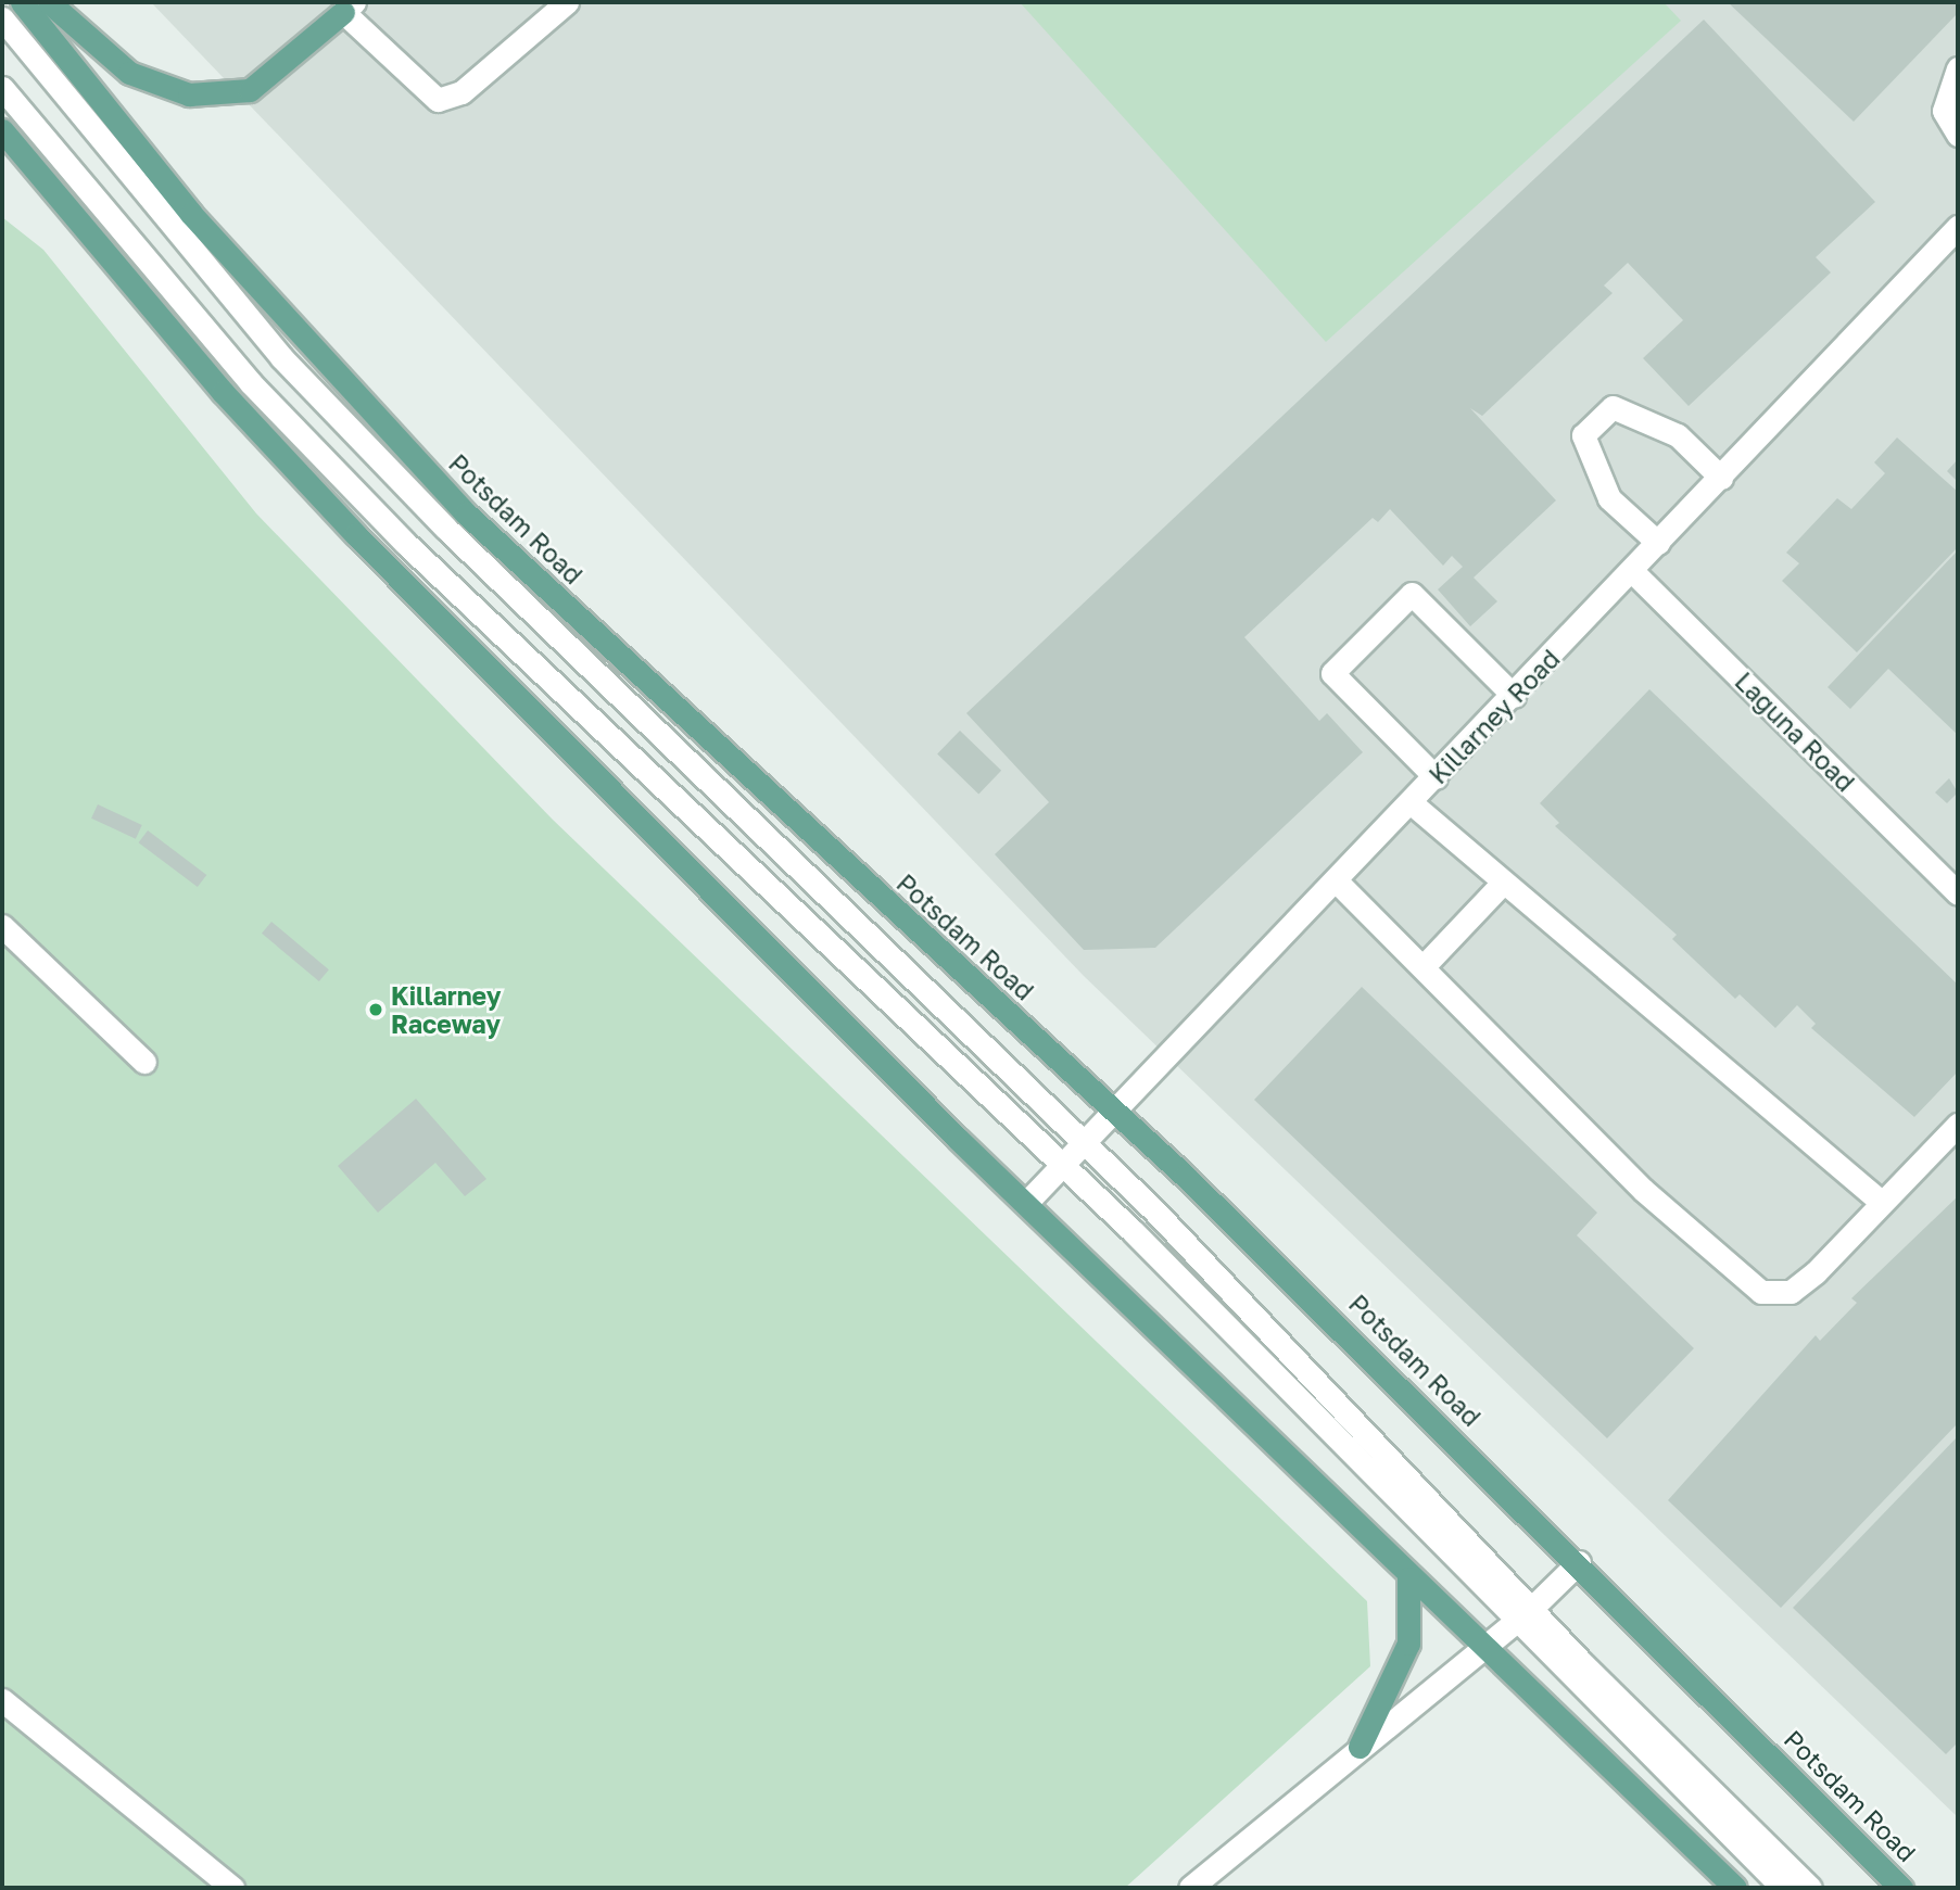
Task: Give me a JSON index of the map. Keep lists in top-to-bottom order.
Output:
{
  "streets": {
    "main road": ["Potsdam Road"],
    "street": ["Killarney Road", "Laguna Road"]
  },
  "crossings": [
    ["Potsdam Road", "Killarney Road"],
    ["Killarney Road", "Laguna Road"]
  ],
  "places": ["Killarney Raceway"]
}
